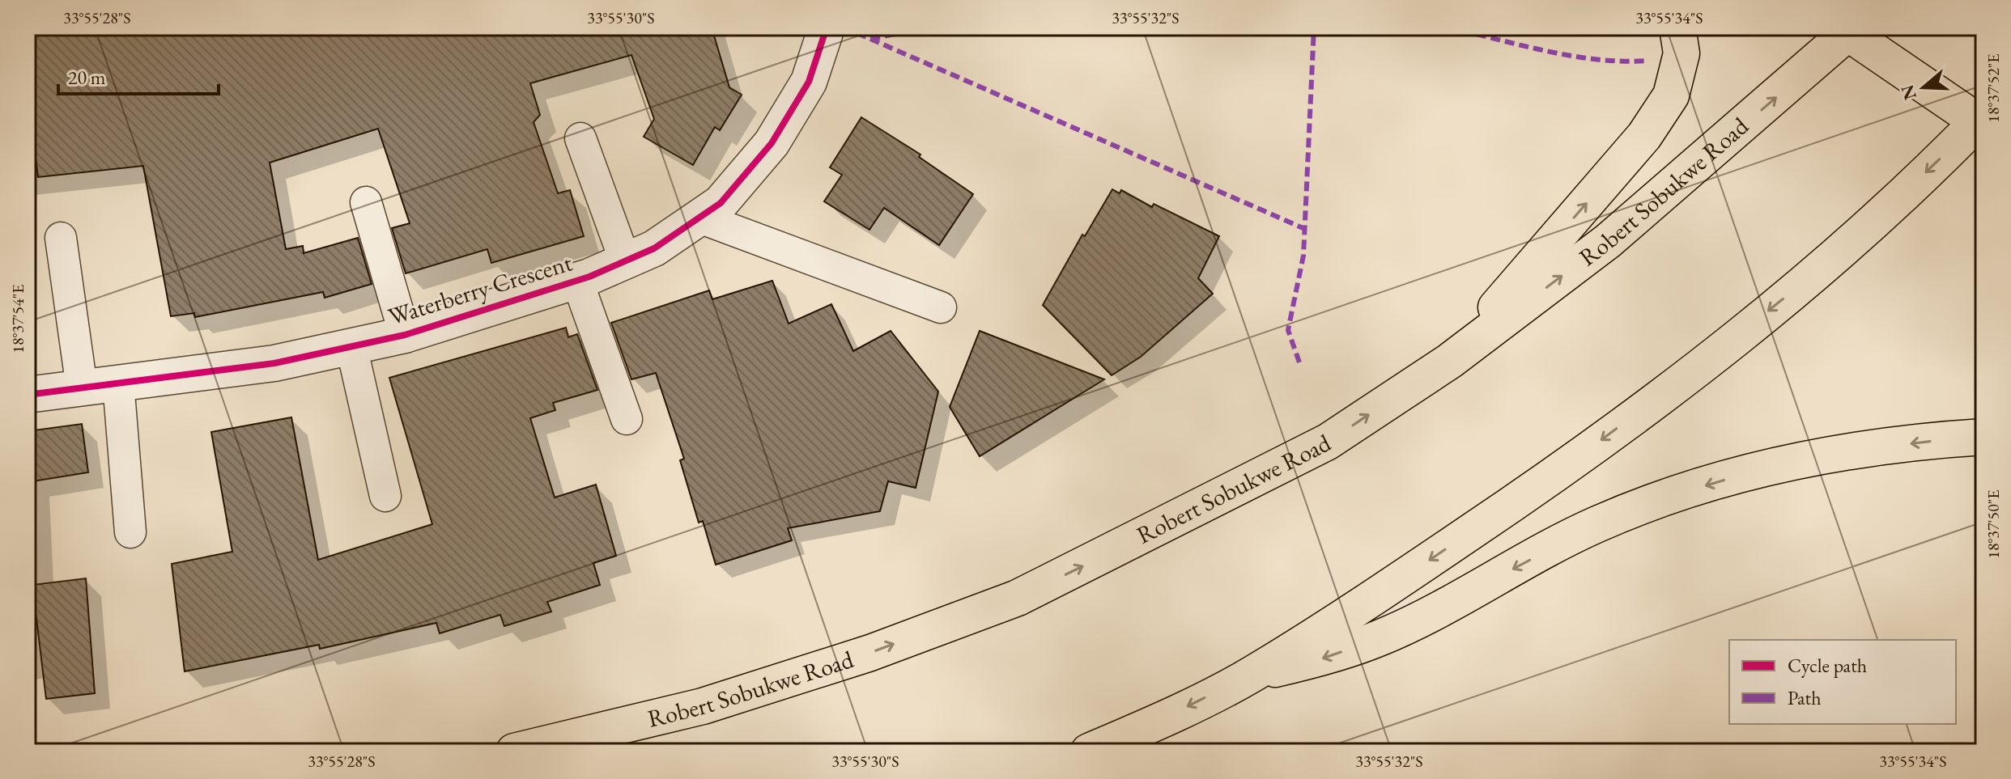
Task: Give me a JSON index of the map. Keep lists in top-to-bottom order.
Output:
{
  "streets": {
    "main road": ["Robert Sobukwe Road"],
    "street": ["Waterberry Crescent"]
  },
  "legend": ["Cycle path", "Path"],
  "scale_bar": "20 m",
  "north": "left",
  "coordinates": [
    "33°55'28\"S",
    "33°55'30\"S",
    "33°55'32\"S",
    "33°55'34\"S",
    "18°37'52\"E",
    "18°37'54\"E",
    "18°37'50\"E"
  ]
}
